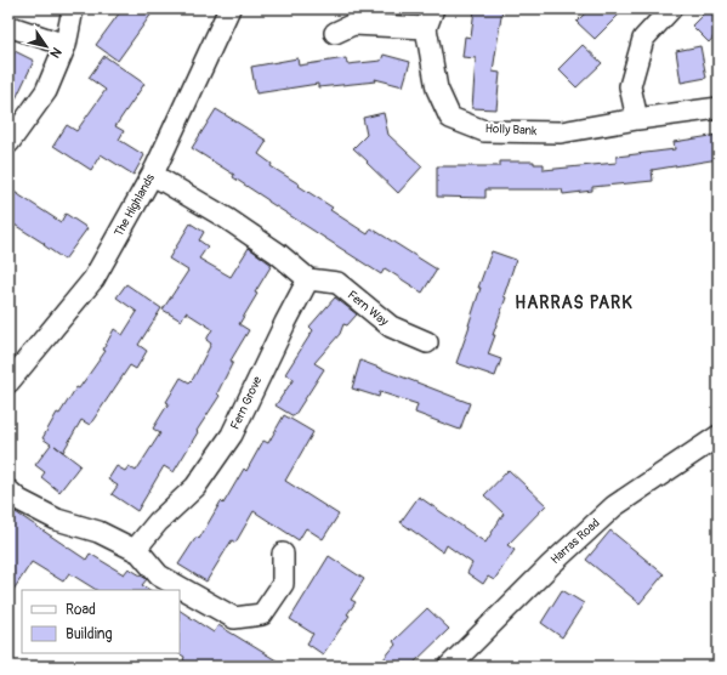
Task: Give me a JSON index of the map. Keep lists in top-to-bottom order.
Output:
{
  "streets": {
    "street": [
      "Holly Bank",
      "The Highlands",
      "Fern Way",
      "Fern Grove",
      "Harras Road"
    ]
  },
  "crossings": [
    ["Fern Way", "Fern Grove"]
  ],
  "districts": ["HARRAS PARK"],
  "legend": ["Road", "Building"],
  "north": "bottom right"
}
